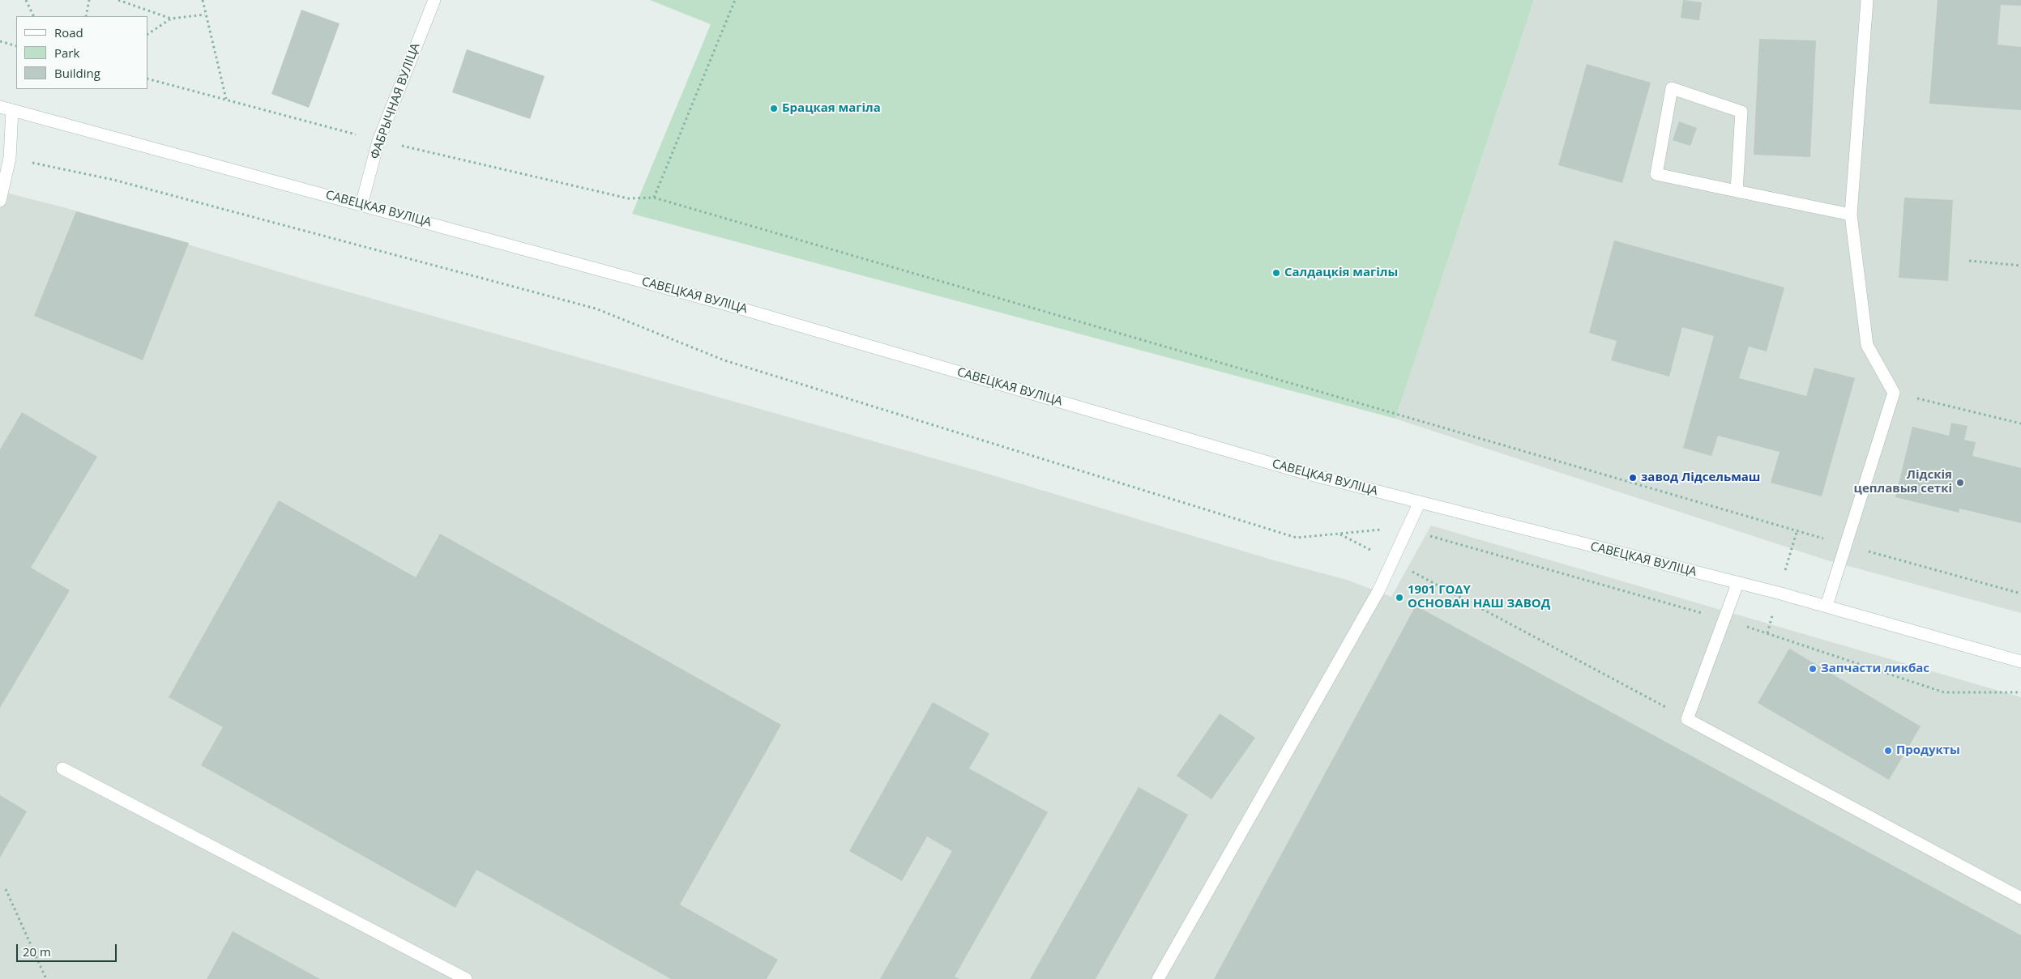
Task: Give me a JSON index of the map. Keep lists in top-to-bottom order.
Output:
{
  "streets": {
    "main road": ["ФАБРЫЧНАЯ ВУЛІЦА", "САВЕЦКАЯ ВУЛІЦА"]
  },
  "crossings": [
    ["ФАБРЫЧНАЯ ВУЛІЦА", "САВЕЦКАЯ ВУЛІЦА"]
  ],
  "places": [
    "Брацкая магіла",
    "Салдацкія магілы",
    "завод Лідсельмаш",
    "Лідскія цеплавыя сеткі",
    "1901 ΓΟΔΥ ОСНОВАН НАШ ЗАВОД",
    "Запчасти ликбас",
    "Продукты"
  ],
  "legend": ["Road", "Park", "Building"],
  "scale_bar": "20 m"
}
